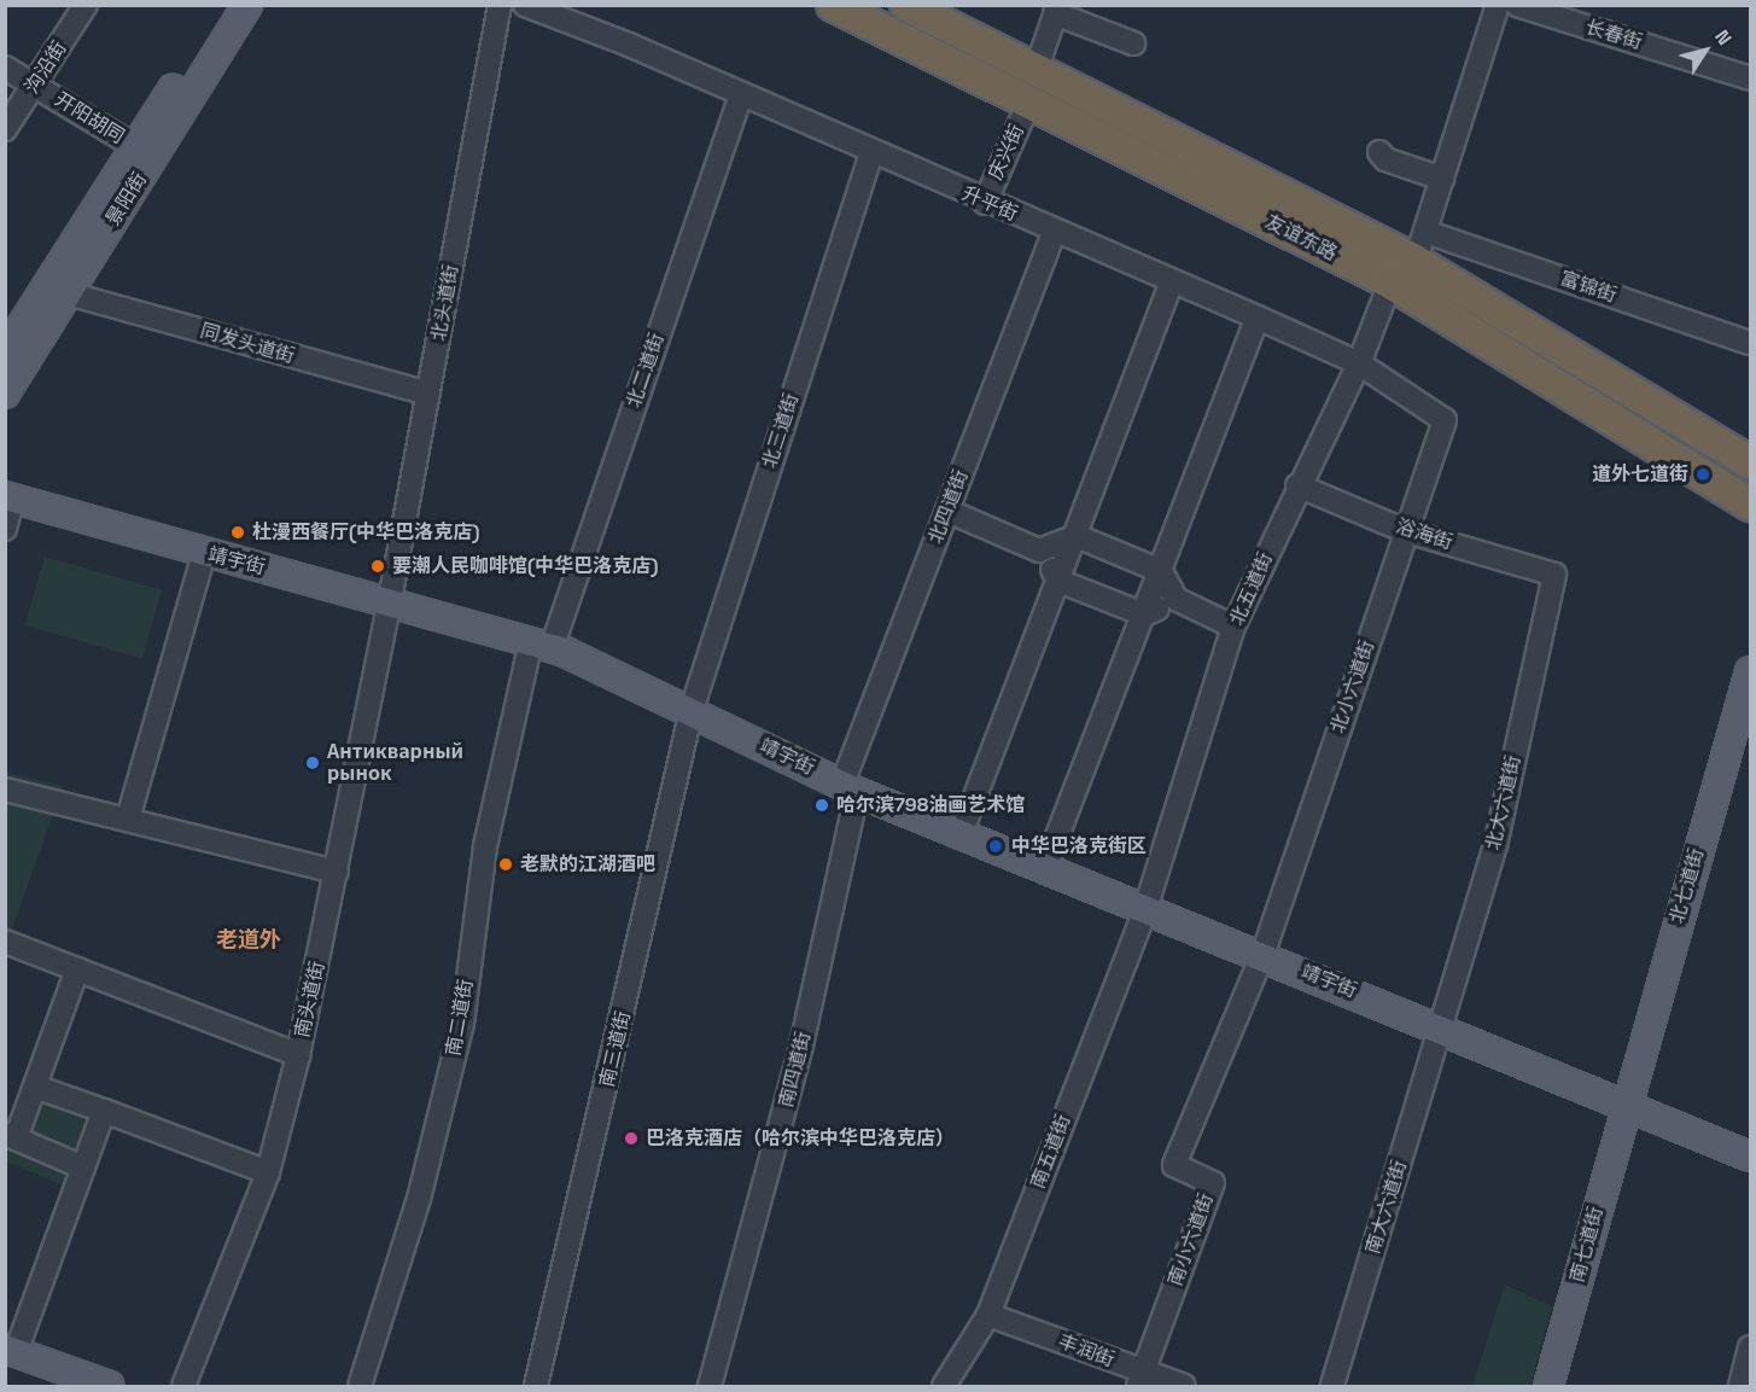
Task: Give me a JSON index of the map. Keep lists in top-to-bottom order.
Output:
{
  "streets": {
    "highway": ["友谊东路"],
    "main road": [
      "景阳街",
      "靖宇街",
      "北七道街",
      "南七道街"
    ],
    "street": [
      "长春街",
      "沟沿街",
      "开阳胡同",
      "庆兴街",
      "升平街",
      "富锦街",
      "北头道街",
      "同发头道街",
      "北二道街",
      "北三道街",
      "北四道街",
      "浴海街",
      "北五道街",
      "北小六道街",
      "北大六道街",
      "南头道街",
      "南二道街",
      "南三道街",
      "南四道街",
      "南五道街",
      "南大六道街",
      "南小六道街",
      "丰润街"
    ]
  },
  "crossings": [
    ["沟沿街", "开阳胡同"],
    ["开阳胡同", "景阳街"],
    ["庆兴街", "升平街"],
    ["庆兴街", "友谊东路"],
    ["景阳街", "同发头道街"],
    ["升平街", "北二道街"],
    ["升平街", "北三道街"],
    ["升平街", "北四道街"],
    ["升平街", "北五道街"],
    ["升平街", "北小六道街"],
    ["友谊东路", "北五道街"],
    ["北头道街", "同发头道街"],
    ["北头道街", "靖宇街"],
    ["北头道街", "南头道街"],
    ["北二道街", "靖宇街"],
    ["北二道街", "南二道街"],
    ["北三道街", "靖宇街"],
    ["北三道街", "南三道街"],
    ["北四道街", "靖宇街"],
    ["北四道街", "南四道街"],
    ["浴海街", "北五道街"],
    ["浴海街", "北小六道街"],
    ["浴海街", "北大六道街"],
    ["靖宇街", "北五道街"],
    ["靖宇街", "北小六道街"],
    ["靖宇街", "北大六道街"],
    ["靖宇街", "北七道街"],
    ["靖宇街", "南头道街"],
    ["靖宇街", "南二道街"],
    ["靖宇街", "南三道街"],
    ["靖宇街", "南四道街"],
    ["靖宇街", "南五道街"],
    ["靖宇街", "南大六道街"],
    ["靖宇街", "南小六道街"],
    ["靖宇街", "南七道街"],
    ["北五道街", "南五道街"],
    ["北小六道街", "南小六道街"],
    ["北大六道街", "南大六道街"],
    ["北七道街", "南七道街"],
    ["南五道街", "丰润街"],
    ["南小六道街", "丰润街"]
  ],
  "districts": ["老道外"],
  "places": [
    "道外七道街",
    "杜漫西餐厅(中华巴洛克店)",
    "要潮人民咖啡馆(中华巴洛克店)",
    "Антикварный рынок",
    "哈尔滨798油画艺术馆",
    "中华巴洛克街区",
    "老默的江湖酒吧",
    "巴洛克酒店（哈尔滨中华巴洛克店）"
  ],
  "north": "top right"
}
